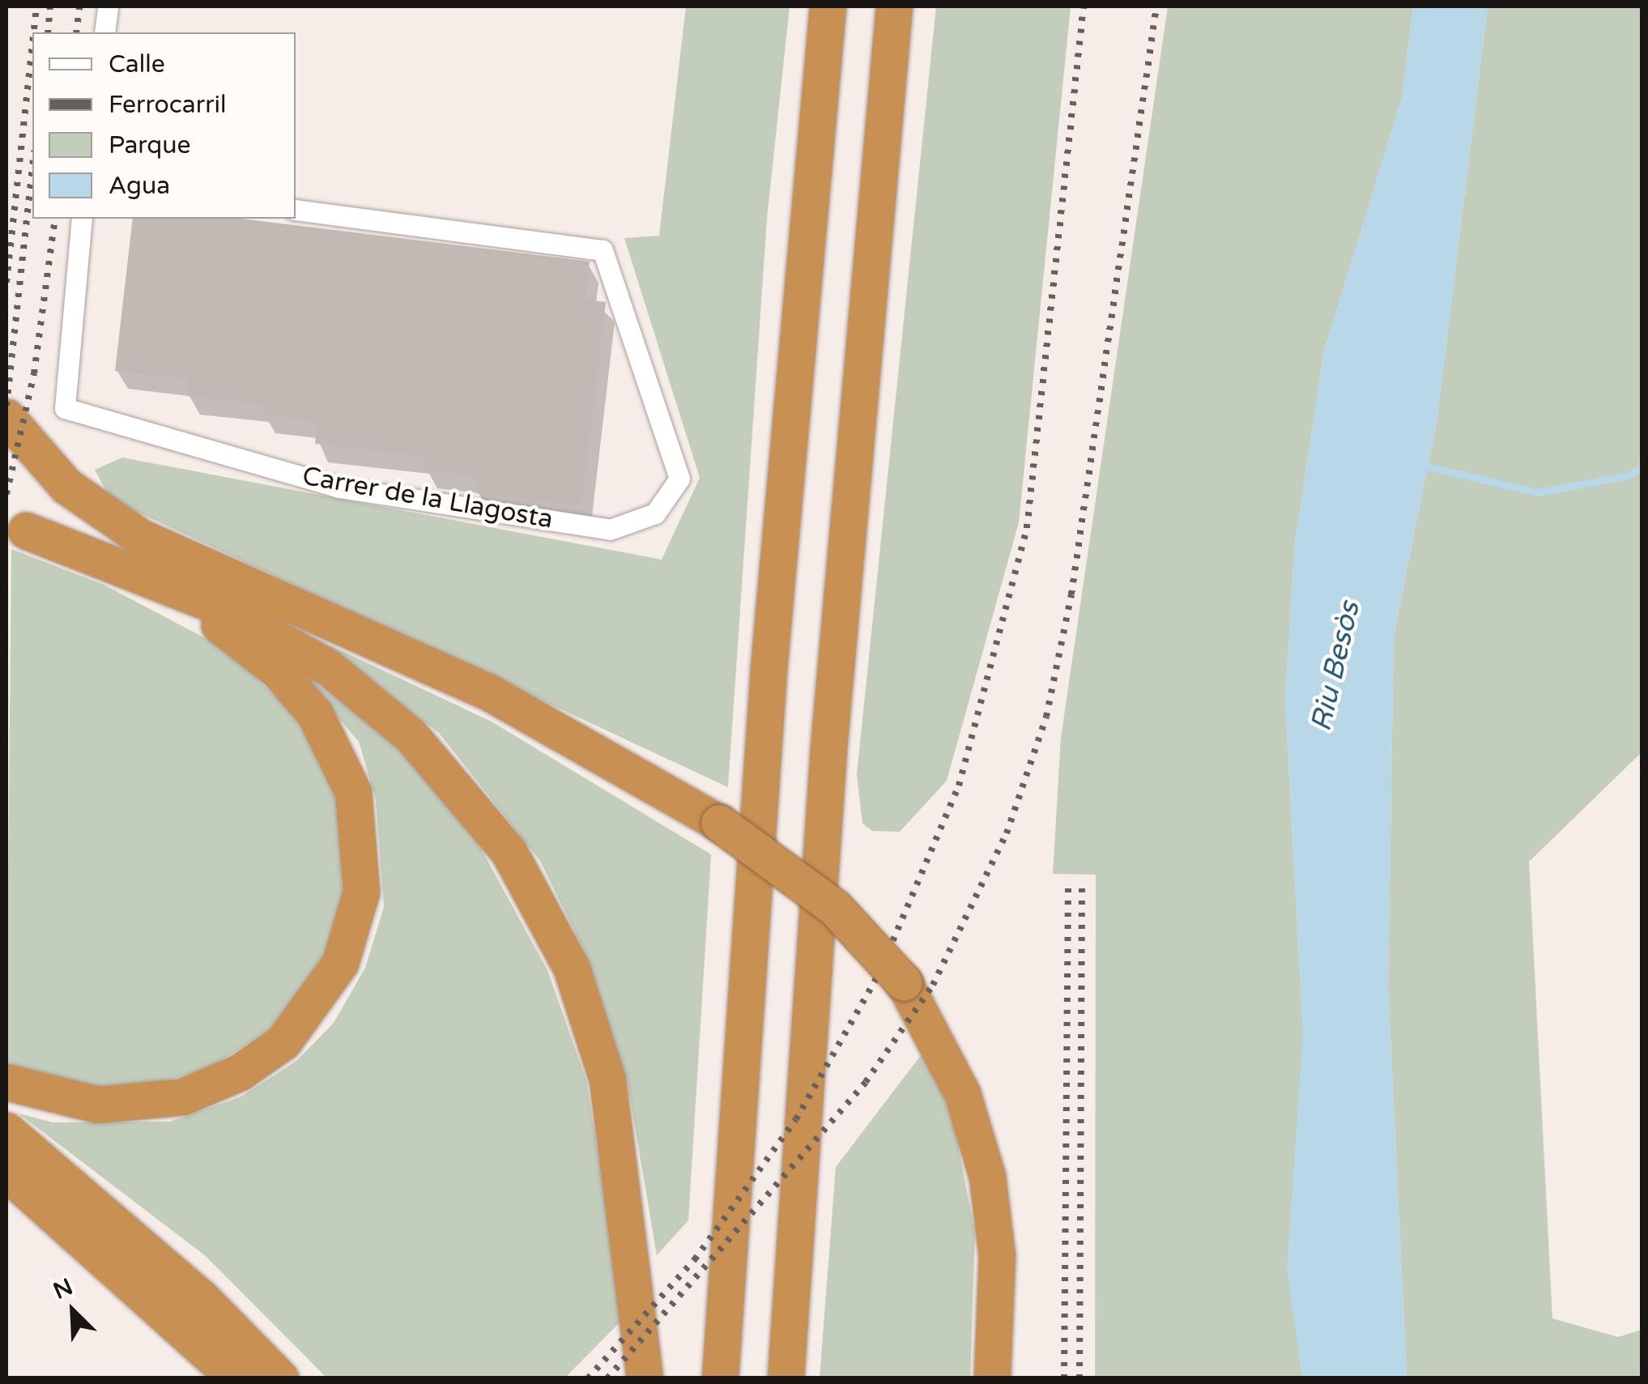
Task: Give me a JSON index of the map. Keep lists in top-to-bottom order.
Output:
{
  "streets": {
    "street": ["Carrer de la Llagosta"]
  },
  "water": ["Riu Besòs"],
  "legend": [
    "Calle",
    "Ferrocarril",
    "Parque",
    "Agua"
  ],
  "north": "top left"
}
